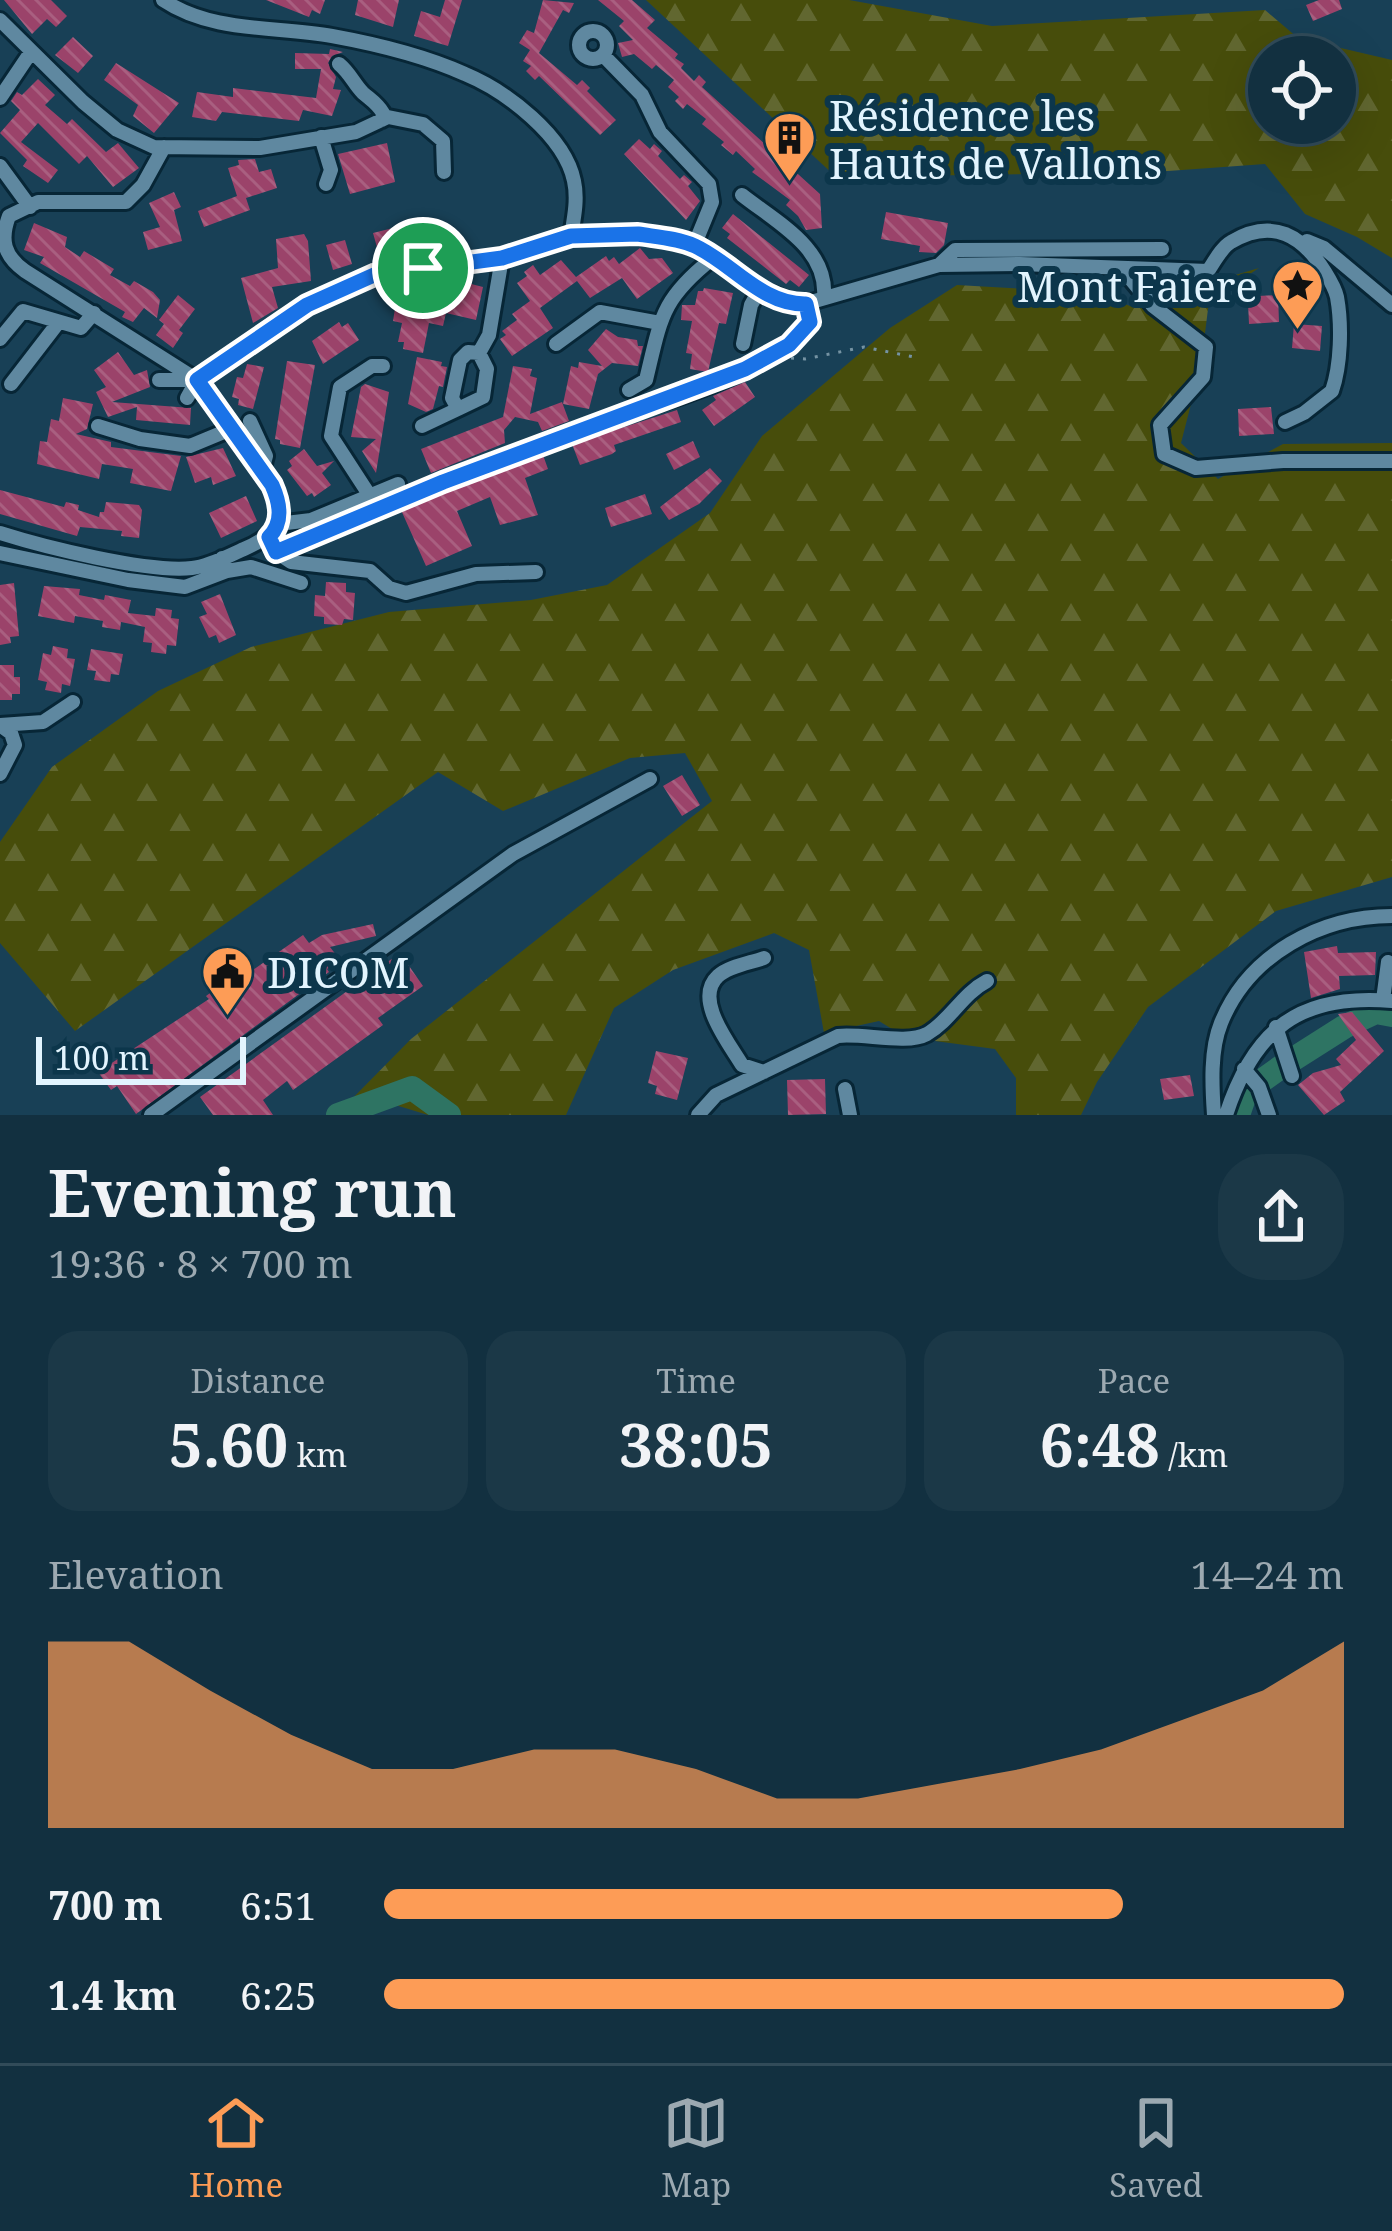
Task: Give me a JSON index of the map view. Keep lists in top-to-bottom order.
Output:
{
  "places": {
    "building": ["Résidence les Hauts de Vallons"],
    "place": ["Mont Faiere"],
    "public building": ["DICOM"]
  },
  "scale_bar": "100 m",
  "page": {
    "scale": "100 m",
    "heading": ["Evening run", "19:36 · 8 × 700 m"],
    "stats": [
      ["Distance", "5.60 km"],
      ["Time", "38:05"],
      ["Pace", "6:48 /km"]
    ],
    "chart": ["Elevation", "14–24 m"],
    "list": [
      {
        "name": "700 m",
        "note": "6:51"
      },
      {
        "name": "1.4 km",
        "note": "6:25"
      }
    ],
    "tabs": ["Home", "Map", "Saved"]
  }
}
